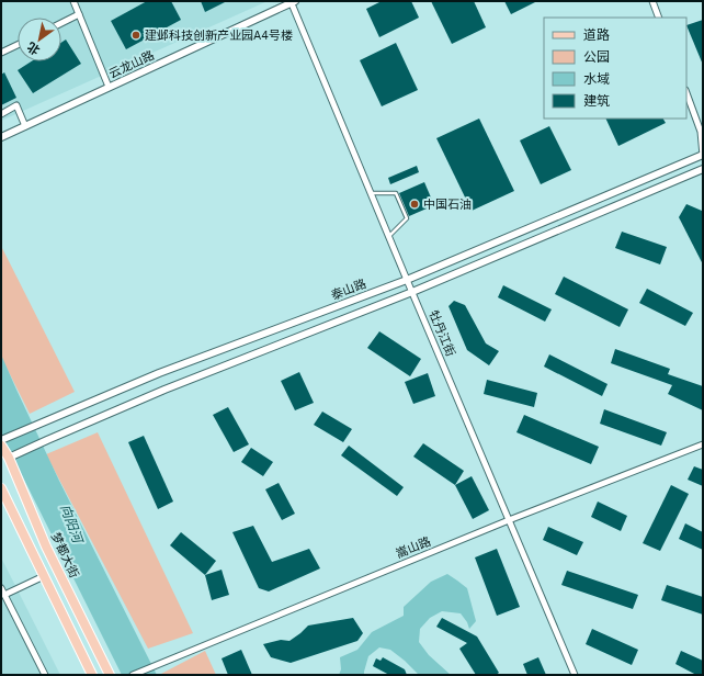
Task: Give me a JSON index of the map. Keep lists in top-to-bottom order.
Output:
{
  "streets": {
    "main road": ["梦都大街"],
    "street": [
      "云龙山路",
      "泰山路",
      "牡丹江街",
      "嵩山路"
    ]
  },
  "crossings": [
    ["云龙山路", "牡丹江街"],
    ["泰山路", "牡丹江街"],
    ["牡丹江街", "嵩山路"]
  ],
  "water": ["向阳河"],
  "places": ["建邺科技创新产业园A4号楼", "中国石油"],
  "legend": [
    "道路",
    "公园",
    "水域",
    "建筑"
  ],
  "north": "bottom left"
}
